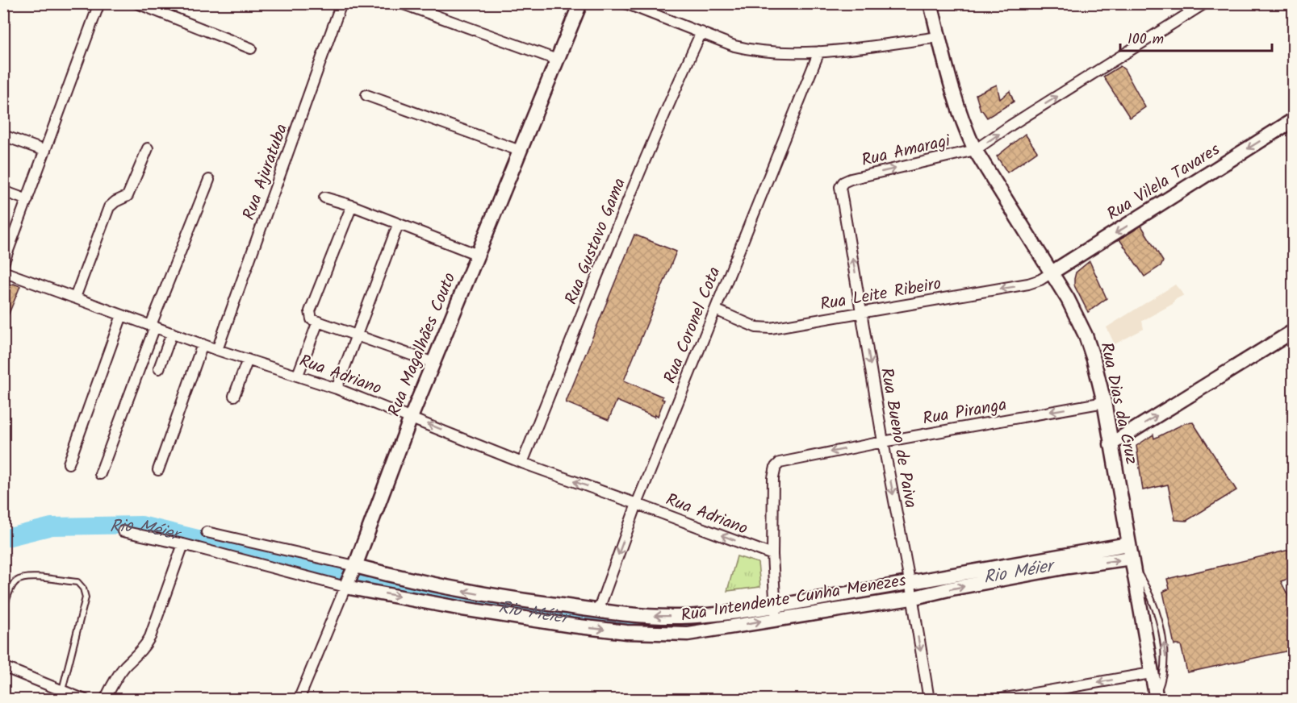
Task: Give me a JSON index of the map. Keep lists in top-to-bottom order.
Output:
{
  "streets": {
    "street": [
      "Rua Amaragi",
      "Rua Ajuratuba",
      "Rua Vilela Tavares",
      "Rua Gustavo Gama",
      "Rua Leite Ribeiro",
      "Rua Coronel Cota",
      "Rua Magalhães Couto",
      "Rua Adriano",
      "Rua Dias da Cruz",
      "Rua Piranga",
      "Rua Bueno de Paiva",
      "Rua Intendente Cunha Menezes"
    ]
  },
  "crossings": [
    ["Rua Amaragi", "Rua Dias da Cruz"],
    ["Rua Amaragi", "Rua Bueno de Paiva"],
    ["Rua Ajuratuba", "Rua Adriano"],
    ["Rua Vilela Tavares", "Rua Leite Ribeiro"],
    ["Rua Vilela Tavares", "Rua Dias da Cruz"],
    ["Rua Gustavo Gama", "Rua Adriano"],
    ["Rua Leite Ribeiro", "Rua Coronel Cota"],
    ["Rua Leite Ribeiro", "Rua Dias da Cruz"],
    ["Rua Leite Ribeiro", "Rua Bueno de Paiva"],
    ["Rua Coronel Cota", "Rua Adriano"],
    ["Rua Coronel Cota", "Rua Intendente Cunha Menezes"],
    ["Rua Magalhães Couto", "Rua Adriano"],
    ["Rua Magalhães Couto", "Rua Intendente Cunha Menezes"],
    ["Rua Adriano", "Rua Piranga"],
    ["Rua Dias da Cruz", "Rua Piranga"],
    ["Rua Dias da Cruz", "Rua Intendente Cunha Menezes"],
    ["Rua Piranga", "Rua Bueno de Paiva"],
    ["Rua Bueno de Paiva", "Rua Intendente Cunha Menezes"]
  ],
  "one_way": [
    "Rua Amaragi",
    "Rua Vilela Tavares",
    "Rua Leite Ribeiro",
    "Rua Adriano",
    "Rua Piranga"
  ],
  "water": ["Rio Méier"],
  "scale_bar": "100 m"
}
